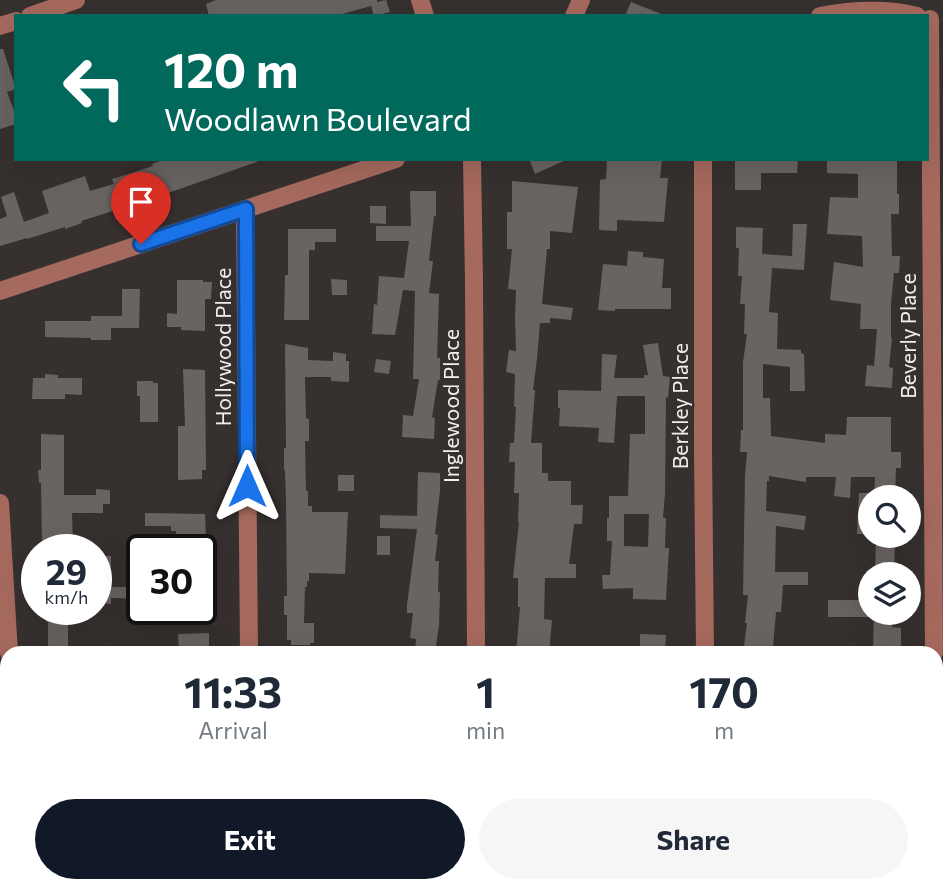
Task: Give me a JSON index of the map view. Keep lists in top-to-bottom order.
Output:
{
  "streets": {
    "street": [
      "Beverly Place",
      "Hollywood Place",
      "Inglewood Place",
      "Berkley Place"
    ]
  },
  "page": {
    "turn": ["120 m", "Woodlawn Boulevard"],
    "speed": "29 km/h",
    "limit": "30",
    "eta": [
      "11:33",
      "Arrival",
      "1",
      "min",
      "170",
      "m"
    ],
    "buttons": ["Exit", "Share"]
  }
}
